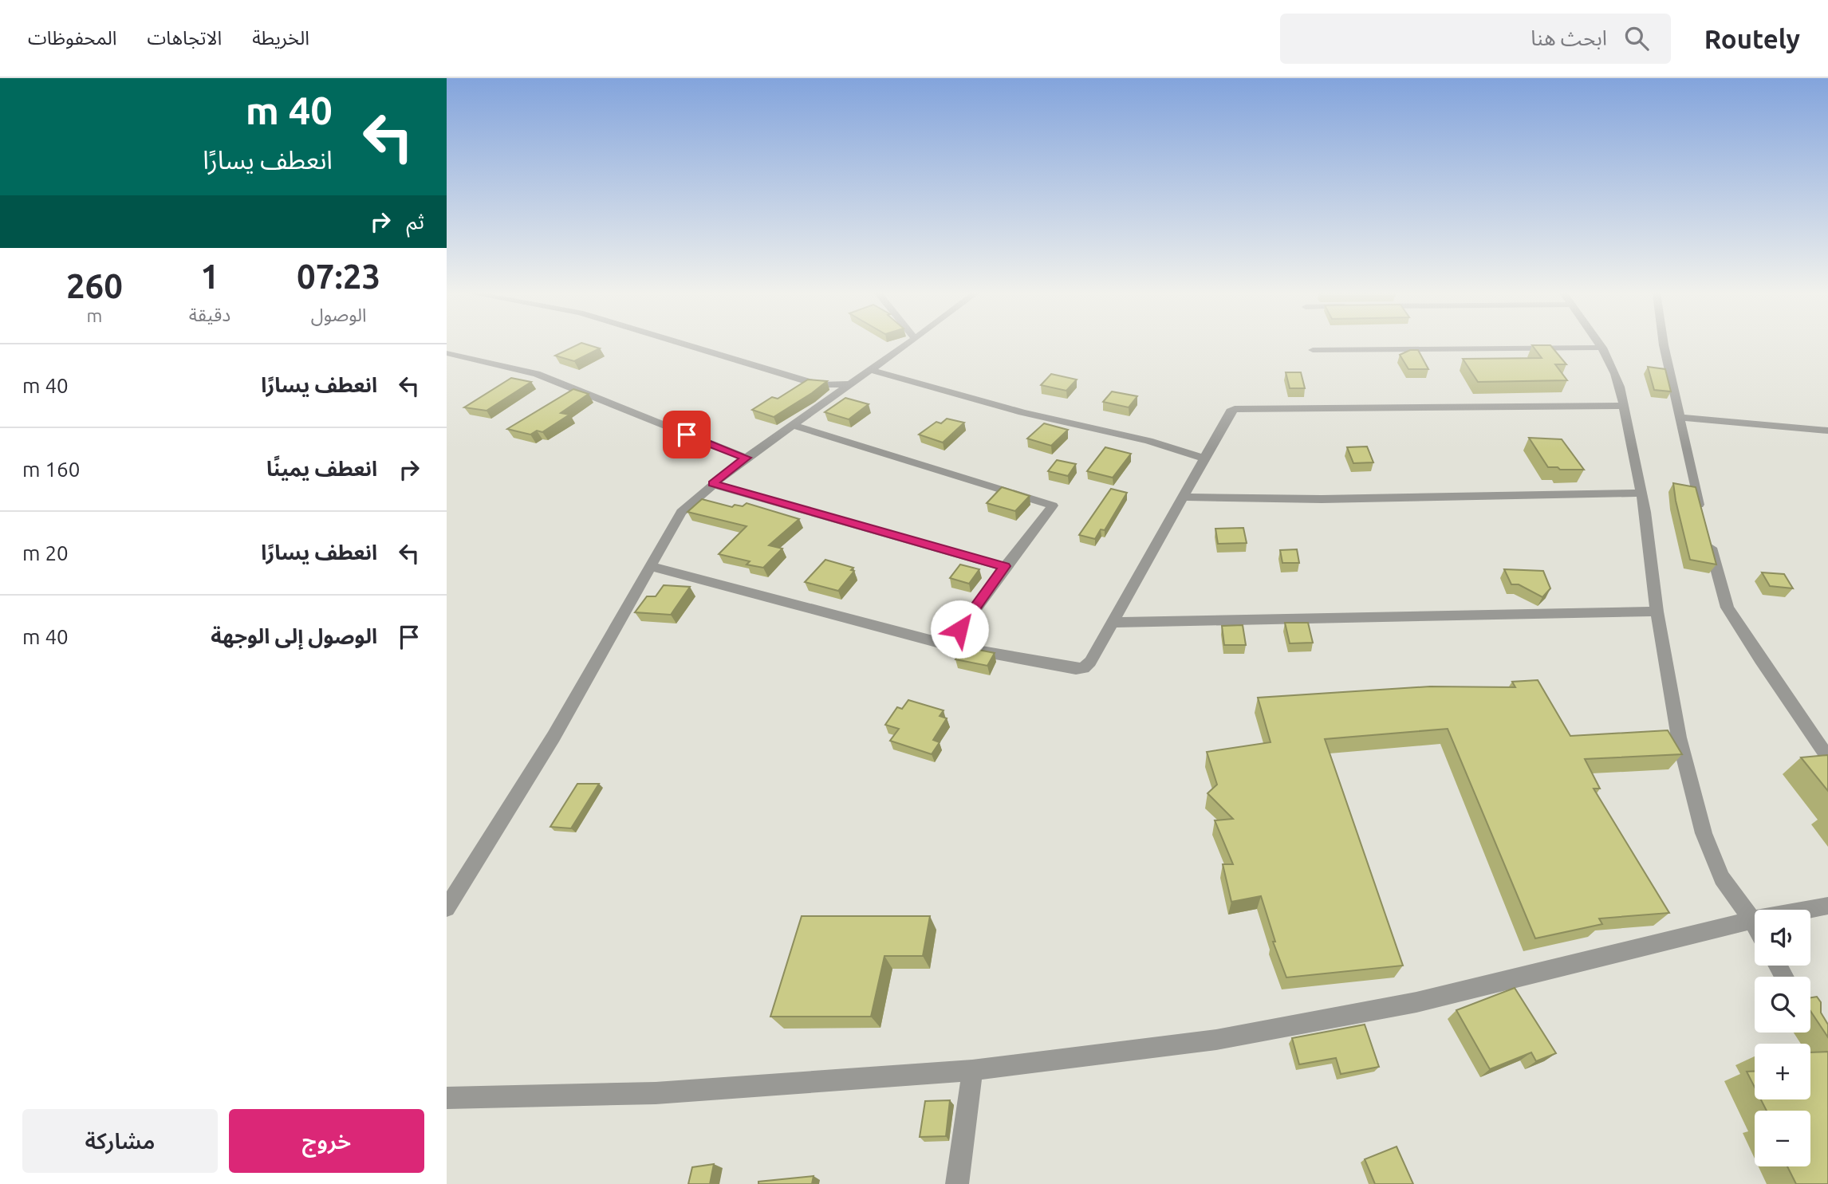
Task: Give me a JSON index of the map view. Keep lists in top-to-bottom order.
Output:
{
  "page": {
    "header": "Routely",
    "search": "ابحث هنا",
    "nav": ["الخريطة", "الاتجاهات", "المحفوظات"],
    "turn": ["40 m", "انعطف يسارًا"],
    "then": "ثم",
    "eta": [
      "07:23",
      "الوصول",
      "1",
      "دقيقة",
      "260",
      "m"
    ],
    "list": [
      {
        "name": "انعطف يسارًا",
        "value": "40 m"
      },
      {
        "name": "انعطف يمينًا",
        "value": "160 m"
      },
      {
        "name": "انعطف يسارًا",
        "value": "20 m"
      },
      {
        "name": "الوصول إلى الوجهة",
        "value": "40 m"
      }
    ],
    "map_buttons": ["+", "−"],
    "buttons": ["خروج", "مشاركة"]
  }
}
